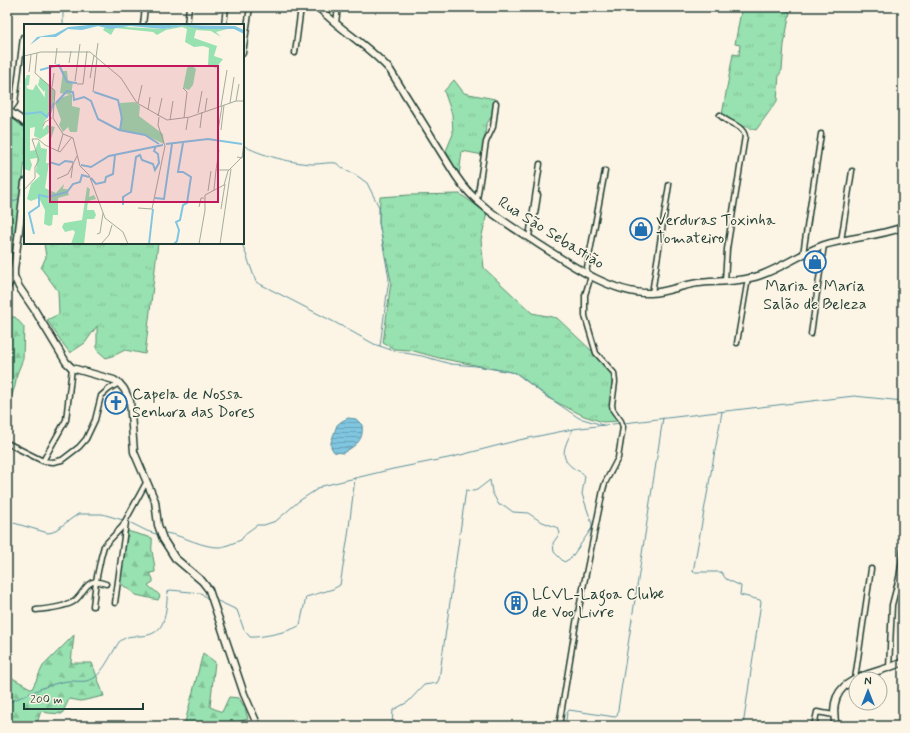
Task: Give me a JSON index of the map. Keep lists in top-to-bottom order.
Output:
{
  "streets": {
    "street": ["Rua São Sebastião"]
  },
  "places": {
    "shop": ["Verduras Toxinha Tomateiro", "Maria e Maria Salão de Beleza"],
    "church": ["Capela de Nossa Senhora das Dores"],
    "building": ["LCVL-Lagoa Clube de Voo Livre"]
  },
  "scale_bar": "200 m",
  "north": "top"
}
